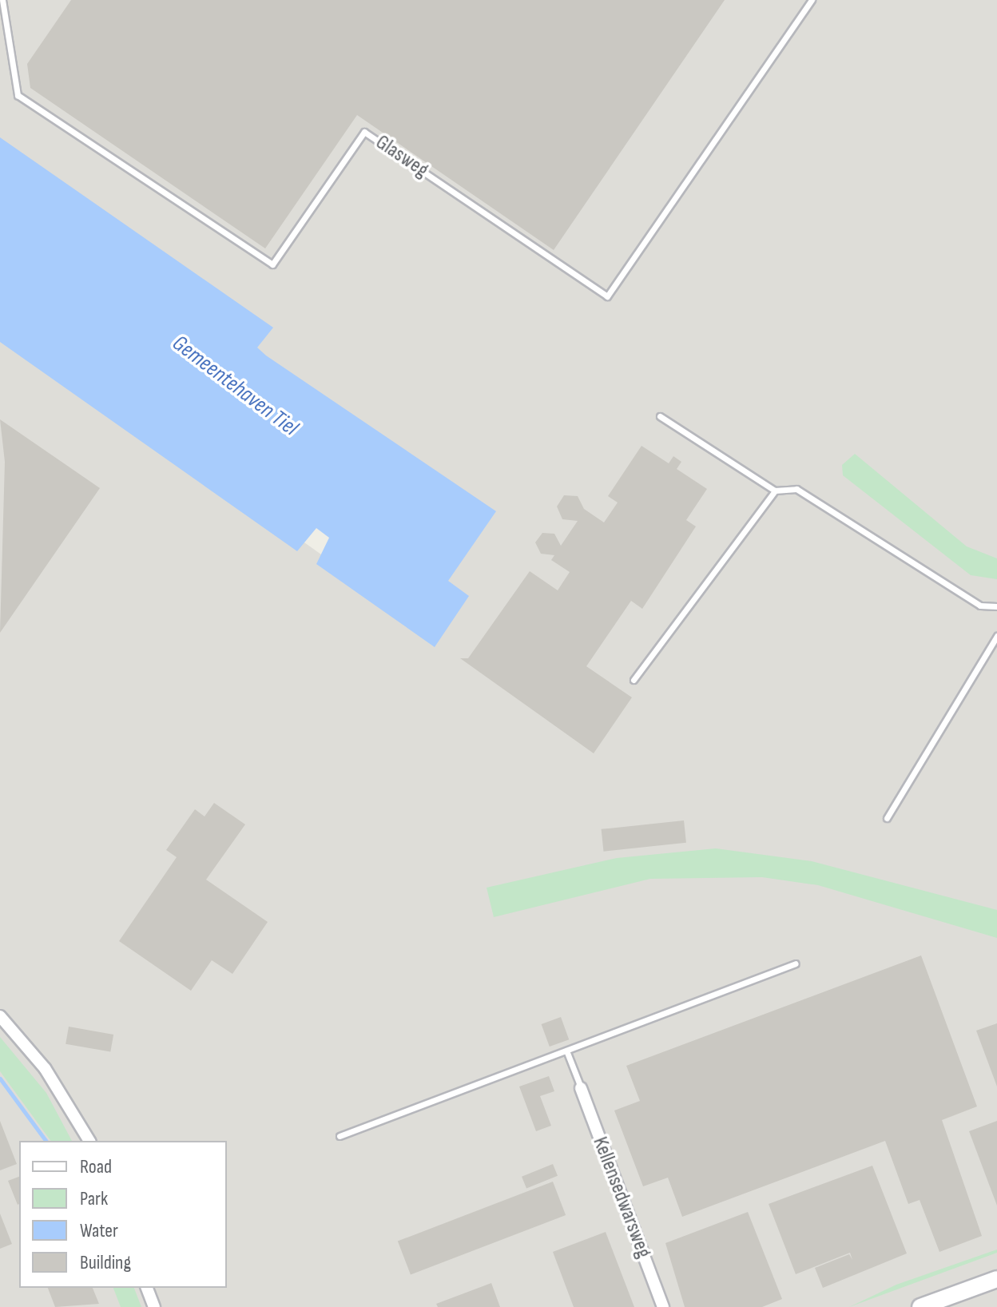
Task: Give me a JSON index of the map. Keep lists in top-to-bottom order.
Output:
{
  "streets": {
    "street": ["Kellensedwarsweg"],
    "lane": ["Glasweg"]
  },
  "water": ["Gemeentehaven Tiel"],
  "legend": [
    "Road",
    "Park",
    "Water",
    "Building"
  ]
}
